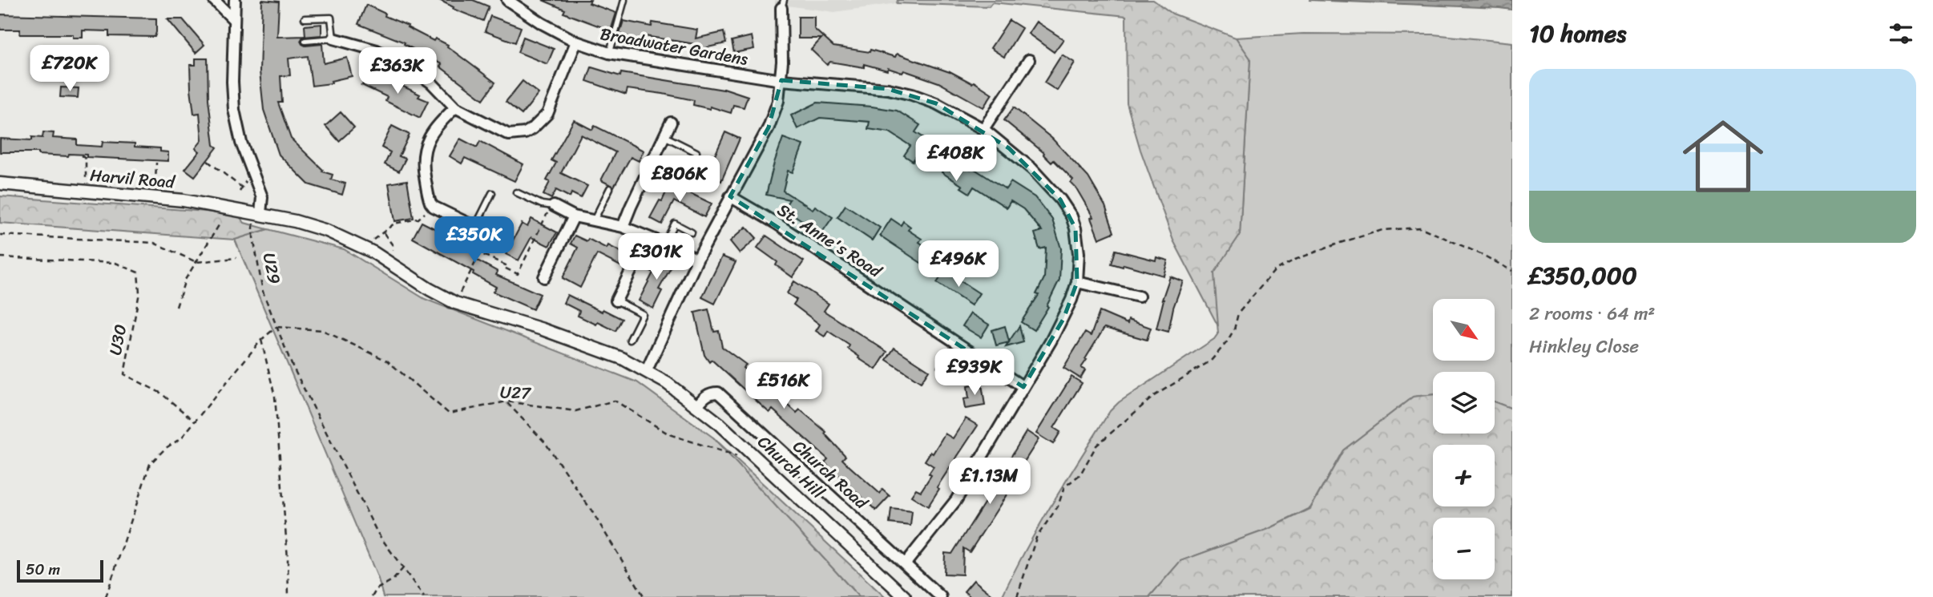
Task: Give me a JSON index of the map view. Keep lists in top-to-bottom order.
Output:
{
  "streets": {
    "street": [
      "Broadwater Gardens",
      "Harvil Road",
      "St. Anne's Road",
      "Church Hill",
      "Church Road"
    ],
    "path": ["U29", "U30", "U27"]
  },
  "crossings": [
    ["Broadwater Gardens", "St. Anne's Road"],
    ["Broadwater Gardens", "Church Road"],
    ["Harvil Road", "U29"],
    ["Harvil Road", "Church Hill"],
    ["U29", "U27"],
    ["Church Hill", "Church Road"]
  ],
  "scale_bar": "50 m",
  "north": "bottom right",
  "page": {
    "heading": "10 homes",
    "price": [
      "£720K",
      "£363K",
      "£408K",
      "£806K",
      "£350K",
      "£301K",
      "£496K",
      "£939K",
      "£516K",
      "£1.13M"
    ],
    "list": [
      {
        "name": "£350,000",
        "note": "2 rooms · 64 m² · Hinkley Close"
      }
    ],
    "map_buttons": ["+", "−"],
    "scale": "50 m"
  }
}
